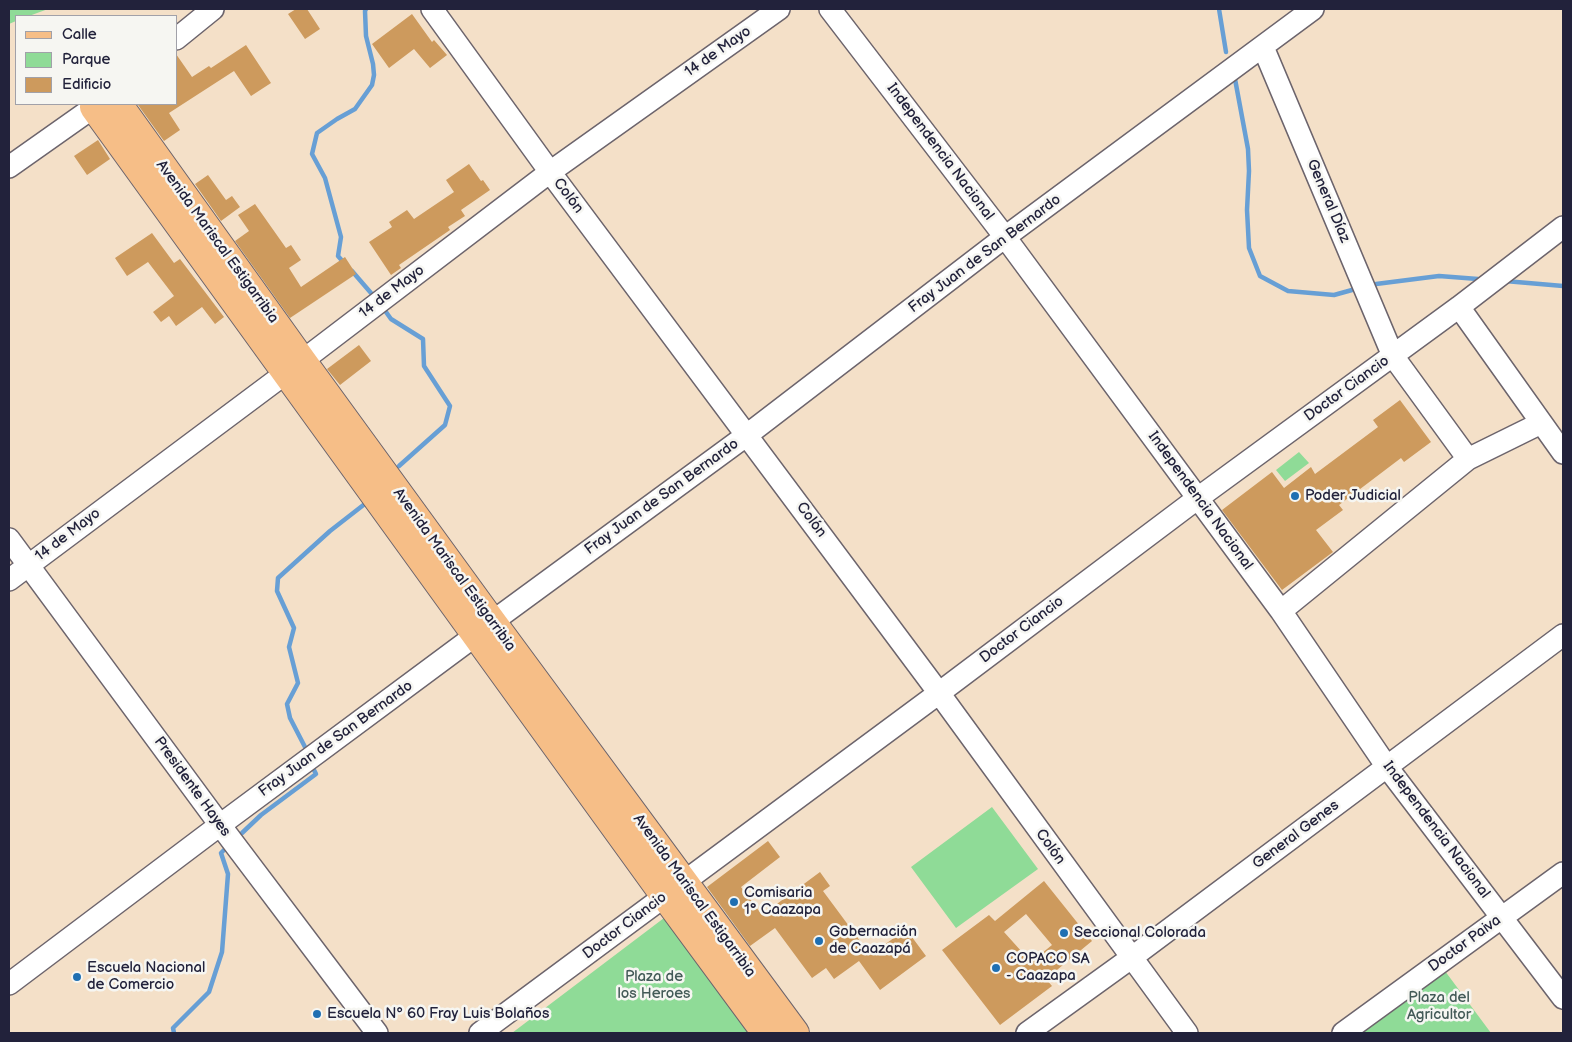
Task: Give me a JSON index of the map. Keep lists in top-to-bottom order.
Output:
{
  "streets": {
    "main road": ["Avenida Mariscal Estigarribia"],
    "street": [
      "14 de Mayo",
      "Independencia Nacional",
      "Colón",
      "General Díaz",
      "Fray Juan de San Bernardo",
      "Doctor Ciancio",
      "Presidente Hayes",
      "General Genes",
      "Doctor Paiva"
    ]
  },
  "crossings": [
    ["14 de Mayo", "Colón"],
    ["14 de Mayo", "Avenida Mariscal Estigarribia"],
    ["14 de Mayo", "Presidente Hayes"],
    ["Independencia Nacional", "Fray Juan de San Bernardo"],
    ["Independencia Nacional", "Doctor Ciancio"],
    ["Independencia Nacional", "General Genes"],
    ["Independencia Nacional", "Doctor Paiva"],
    ["Colón", "Fray Juan de San Bernardo"],
    ["Colón", "Doctor Ciancio"],
    ["Colón", "General Genes"],
    ["General Díaz", "Fray Juan de San Bernardo"],
    ["General Díaz", "Doctor Ciancio"],
    ["Avenida Mariscal Estigarribia", "Fray Juan de San Bernardo"],
    ["Avenida Mariscal Estigarribia", "Doctor Ciancio"],
    ["Fray Juan de San Bernardo", "Presidente Hayes"]
  ],
  "parks": ["Plaza de los Heroes", "Plaza del Agricultor"],
  "places": [
    "Poder Judicial",
    "Comisaria 1° Caazapa",
    "Seccional Colorada",
    "Gobernación de Caazapá",
    "COPACO SA - Caazapa",
    "Escuela Nacional de Comercio",
    "Escuela Nº 60 Fray Luis Bolaños"
  ],
  "legend": ["Calle", "Parque", "Edificio"]
}
